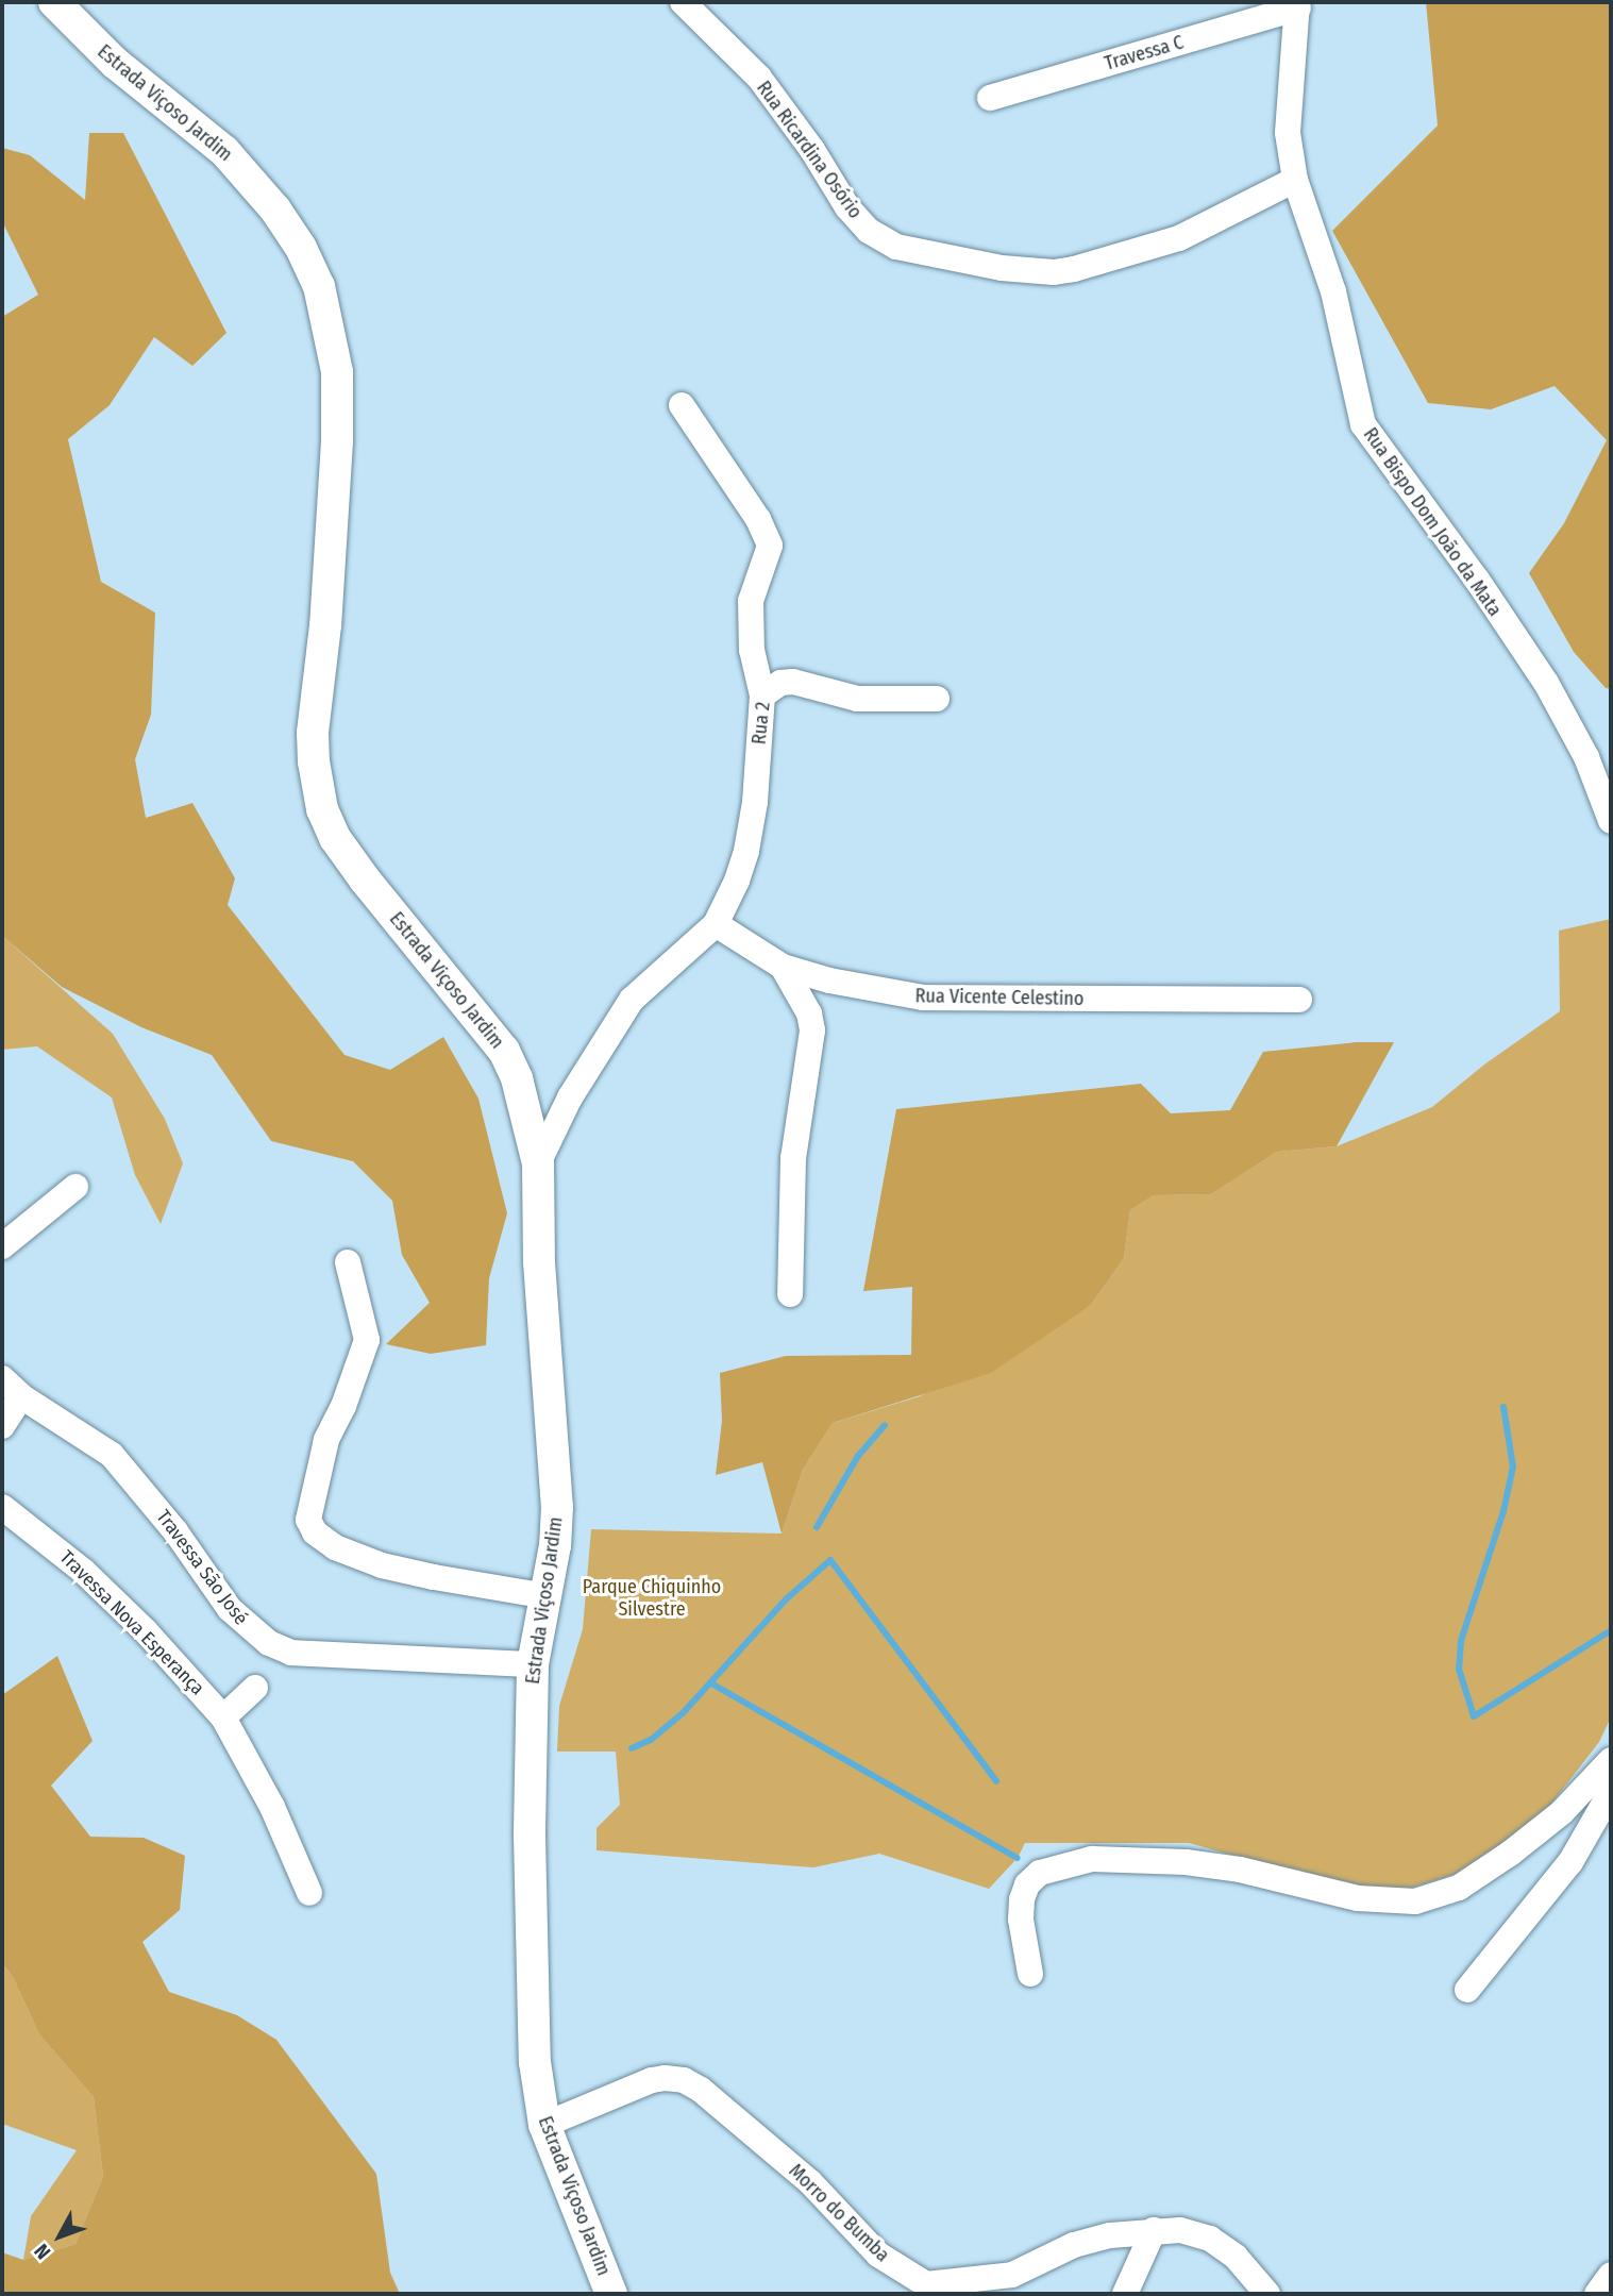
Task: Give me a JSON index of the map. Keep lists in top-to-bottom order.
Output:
{
  "streets": {
    "main road": ["Estrada Viçoso Jardim"],
    "street": [
      "Travessa C",
      "Rua Ricardina Osório",
      "Rua Bispo Dom João da Mata",
      "Rua 2",
      "Rua Vicente Celestino",
      "Travessa São José",
      "Travessa Nova Esperança",
      "Morro do Bumba"
    ]
  },
  "crossings": [
    ["Travessa C", "Rua Bispo Dom João da Mata"],
    ["Estrada Viçoso Jardim", "Travessa São José"],
    ["Estrada Viçoso Jardim", "Morro do Bumba"],
    ["Rua Ricardina Osório", "Rua Bispo Dom João da Mata"],
    ["Rua 2", "Rua Vicente Celestino"]
  ],
  "parks": ["Parque Chiquinho Silvestre"],
  "north": "bottom left"
}
